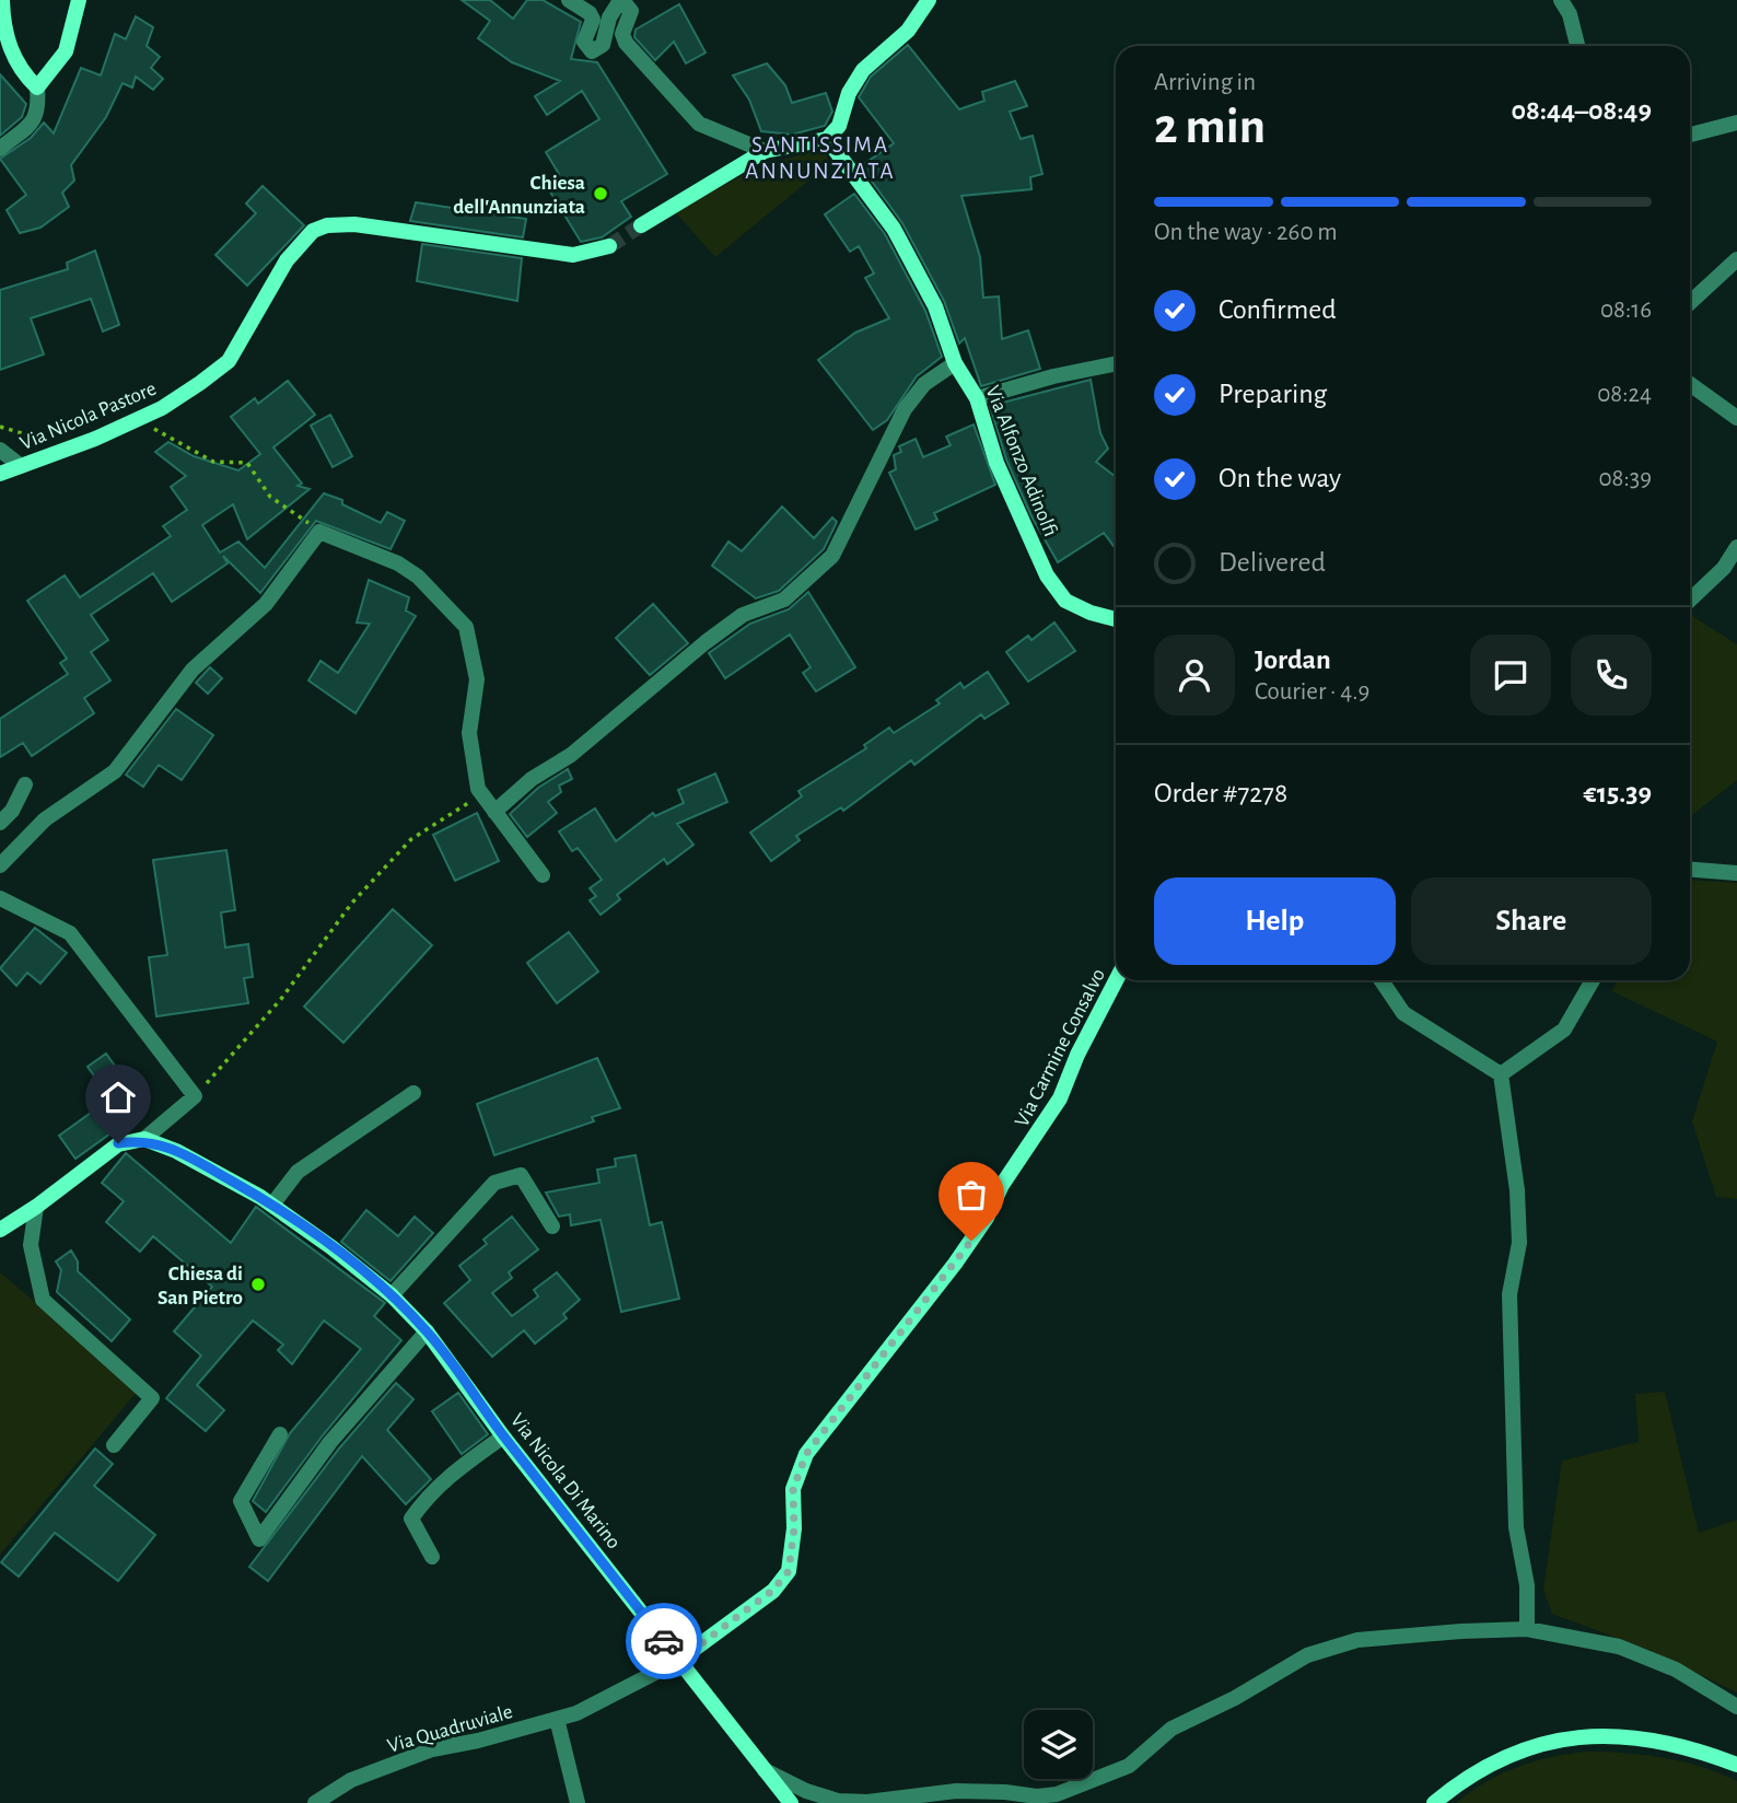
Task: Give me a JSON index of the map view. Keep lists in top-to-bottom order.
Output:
{
  "streets": {
    "street": [
      "Via Nicola Pastore",
      "Via Alfonzo Adinolfi",
      "Via Carmine Consalvo",
      "Via Nicola Di Marino",
      "Via Quadruviale"
    ]
  },
  "crossings": [
    ["Via Carmine Consalvo", "Via Nicola Di Marino"],
    ["Via Carmine Consalvo", "Via Quadruviale"],
    ["Via Nicola Di Marino", "Via Quadruviale"]
  ],
  "districts": ["SANTISSIMA ANNUNZIATA"],
  "places": ["Chiesa dell'Annunziata", "Chiesa di San Pietro"],
  "page": {
    "heading": ["2 min", "Arriving in", "08:44–08:49"],
    "panel": [
      "Jordan",
      "Courier · 4.9",
      "Order #7278",
      "€15.39"
    ],
    "bar": "On the way · 260 m",
    "list": [
      ["Confirmed", "08:16"],
      ["Preparing", "08:24"],
      ["On the way", "08:39"],
      "Delivered"
    ],
    "buttons": ["Help", "Share"]
  }
}
